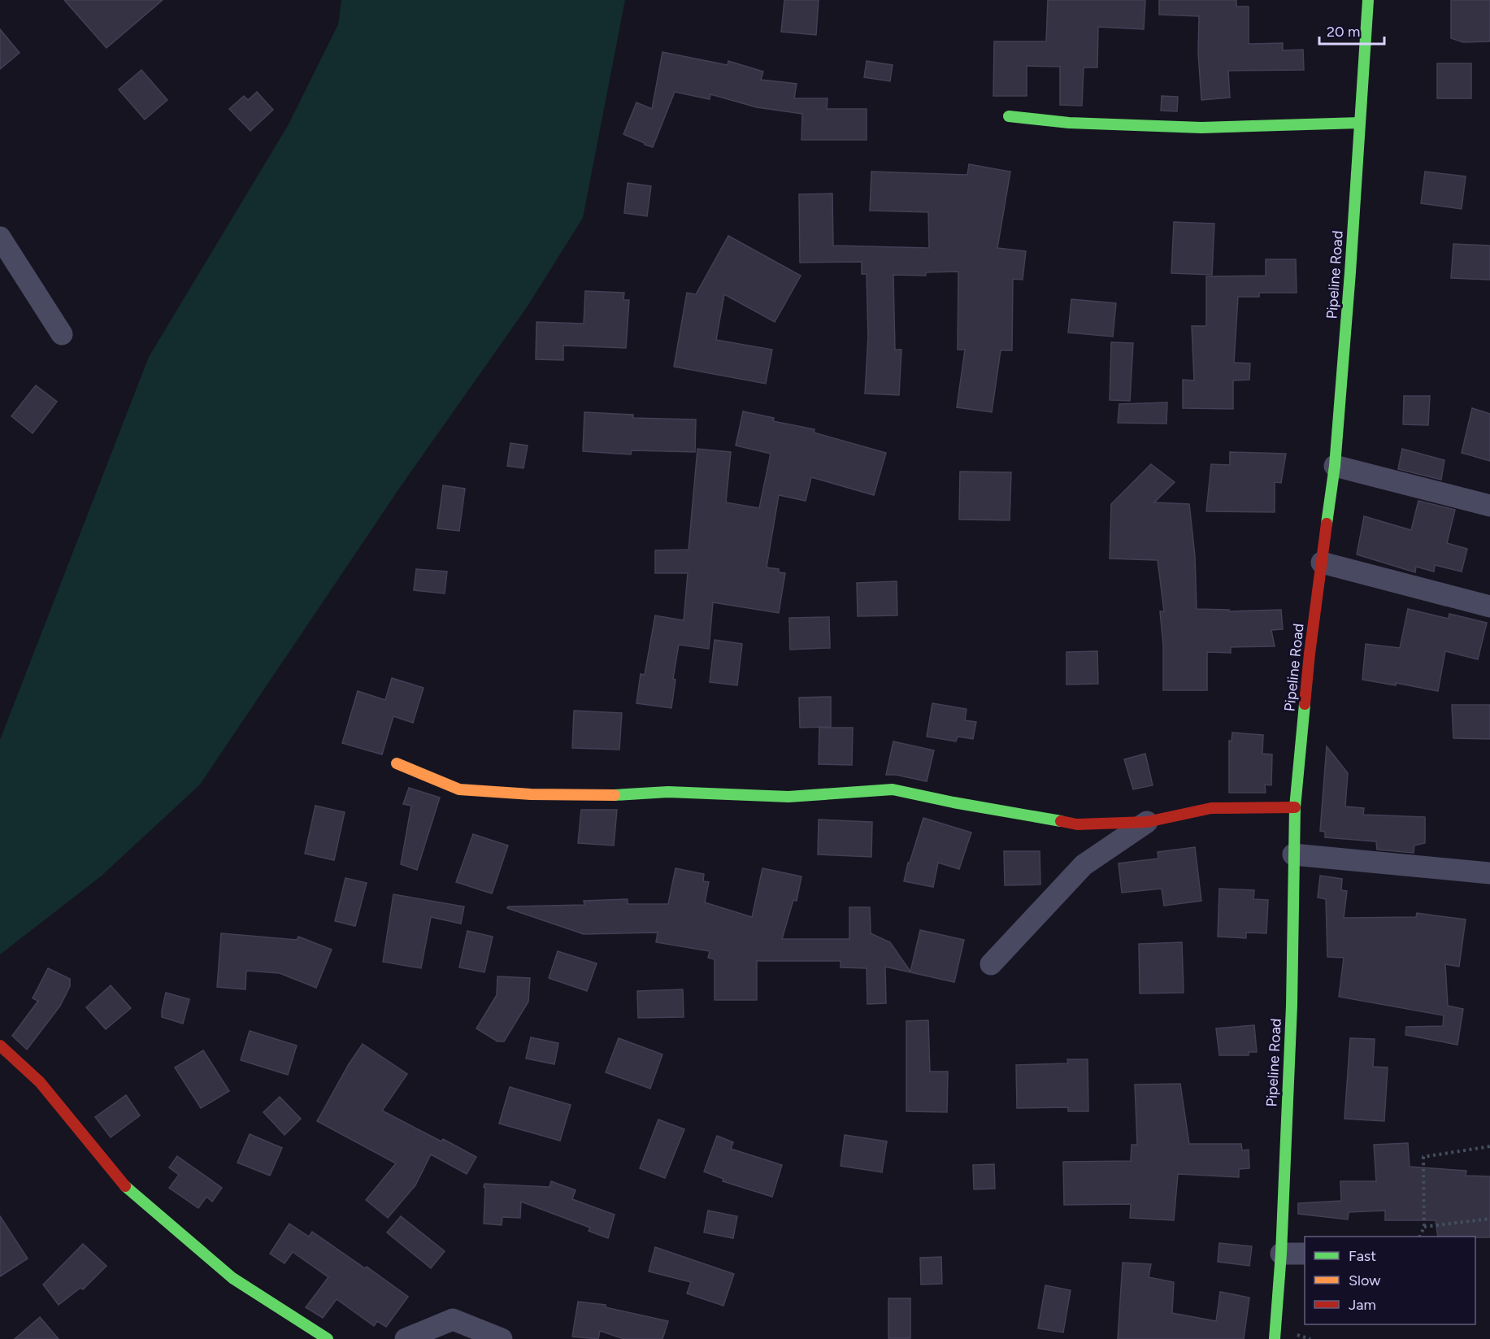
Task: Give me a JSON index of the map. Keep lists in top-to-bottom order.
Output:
{
  "streets": {
    "street": ["Pipeline Road"]
  },
  "legend": ["Fast", "Slow", "Jam"],
  "scale_bar": "20 m"
}
